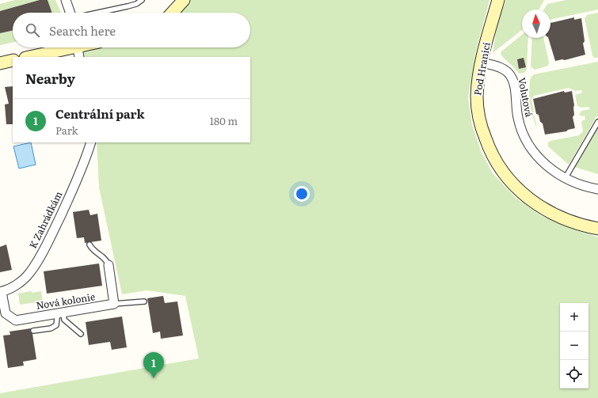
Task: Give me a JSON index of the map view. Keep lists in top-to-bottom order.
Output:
{
  "streets": {
    "street": [
      "Pod Hranicí",
      "Volutová",
      "K Zahrádkám",
      "Nová kolonie"
    ]
  },
  "crossings": [
    ["Pod Hranicí", "Volutová"],
    ["K Zahrádkám", "Nová kolonie"]
  ],
  "north": "top",
  "page": {
    "search": "Search here",
    "heading": "Nearby",
    "list": [
      {
        "mark": "1",
        "name": "Centrální park",
        "note": "Park",
        "value": "180 m"
      }
    ],
    "map_buttons": ["+", "−"],
    "pins": "1"
  }
}
